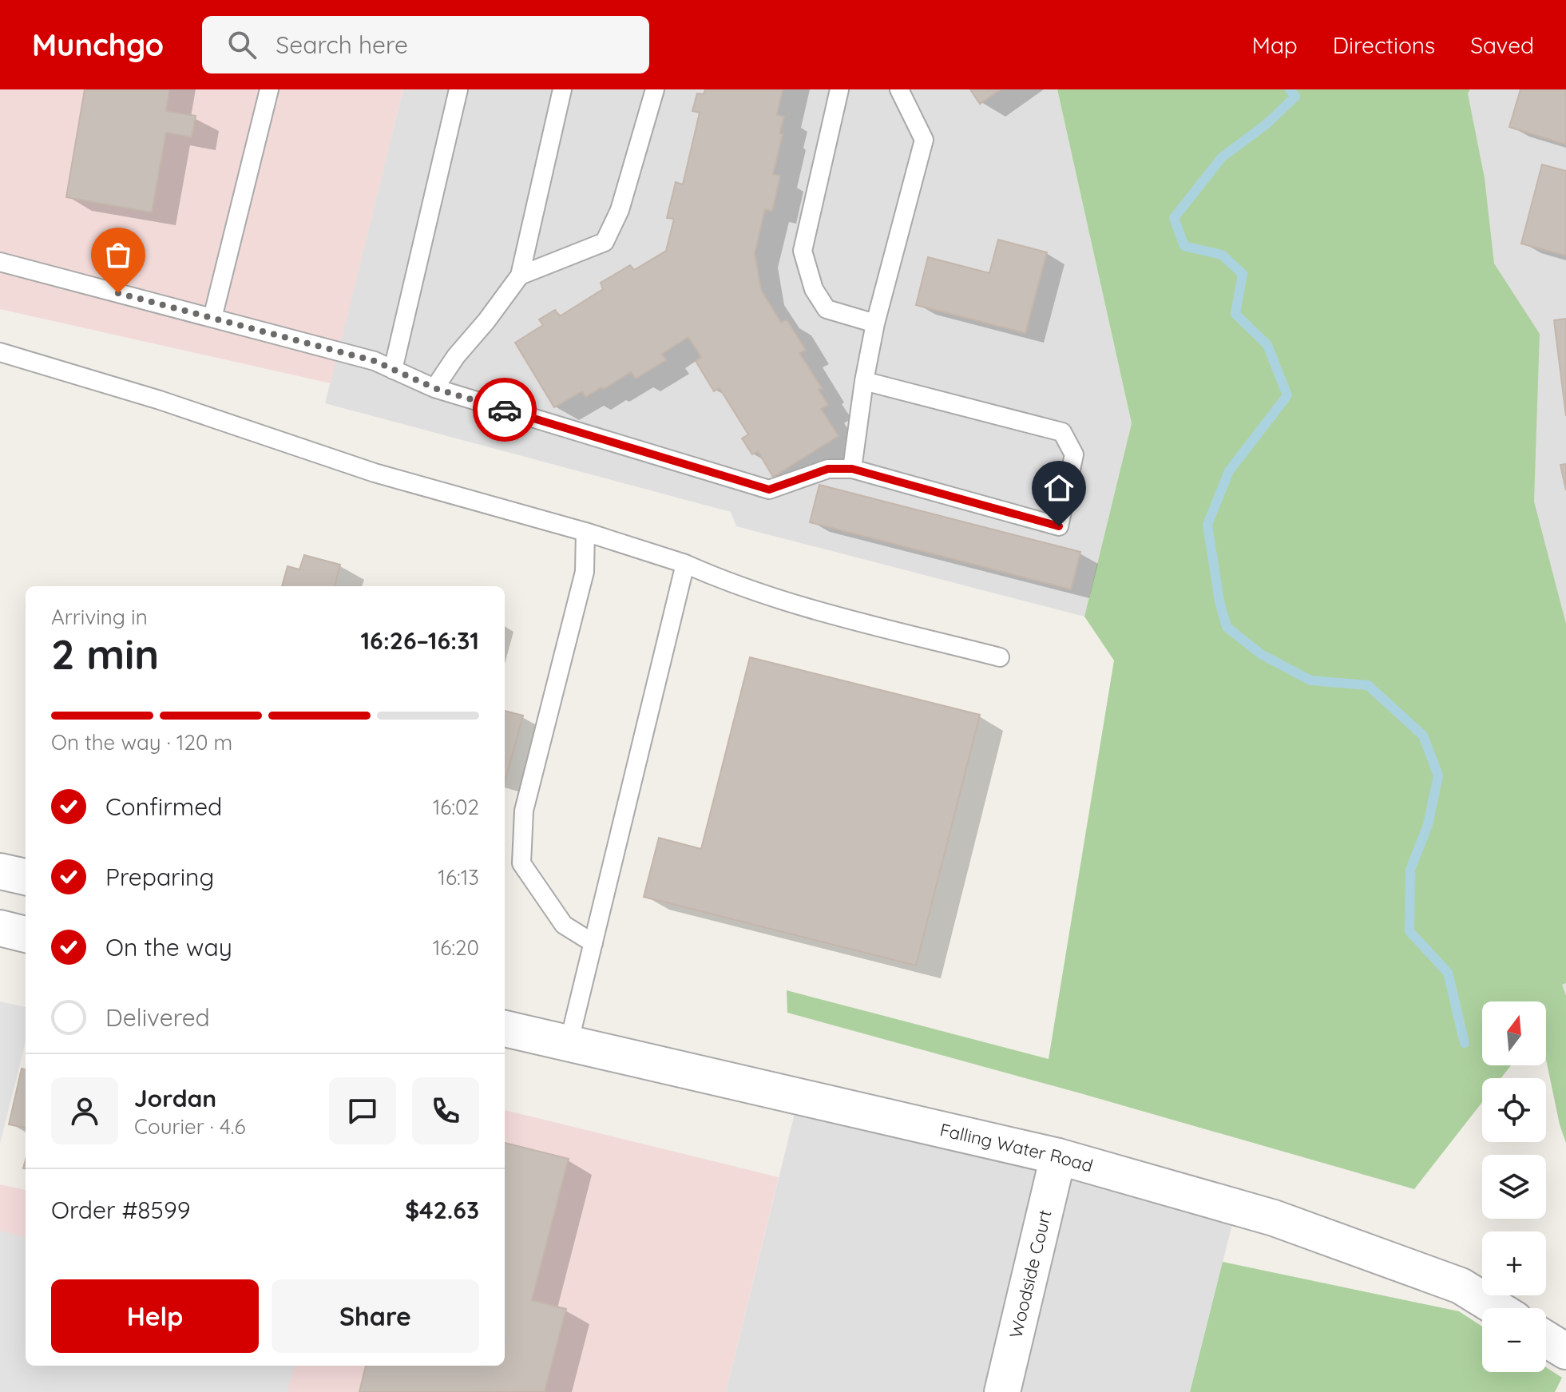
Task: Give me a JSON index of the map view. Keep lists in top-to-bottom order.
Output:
{
  "streets": {
    "street": ["Falling Water Road", "Woodside Court"]
  },
  "crossings": [
    ["Falling Water Road", "Woodside Court"]
  ],
  "north": "top",
  "page": {
    "header": "Munchgo",
    "search": "Search here",
    "nav": ["Map", "Directions", "Saved"],
    "heading": ["2 min", "Arriving in", "16:26–16:31"],
    "panel": [
      "Jordan",
      "Courier · 4.6",
      "Order #8599",
      "$42.63"
    ],
    "bar": "On the way · 120 m",
    "list": [
      ["Confirmed", "16:02"],
      ["Preparing", "16:13"],
      ["On the way", "16:20"],
      "Delivered"
    ],
    "map_buttons": ["+", "−"],
    "buttons": ["Help", "Share"]
  }
}
